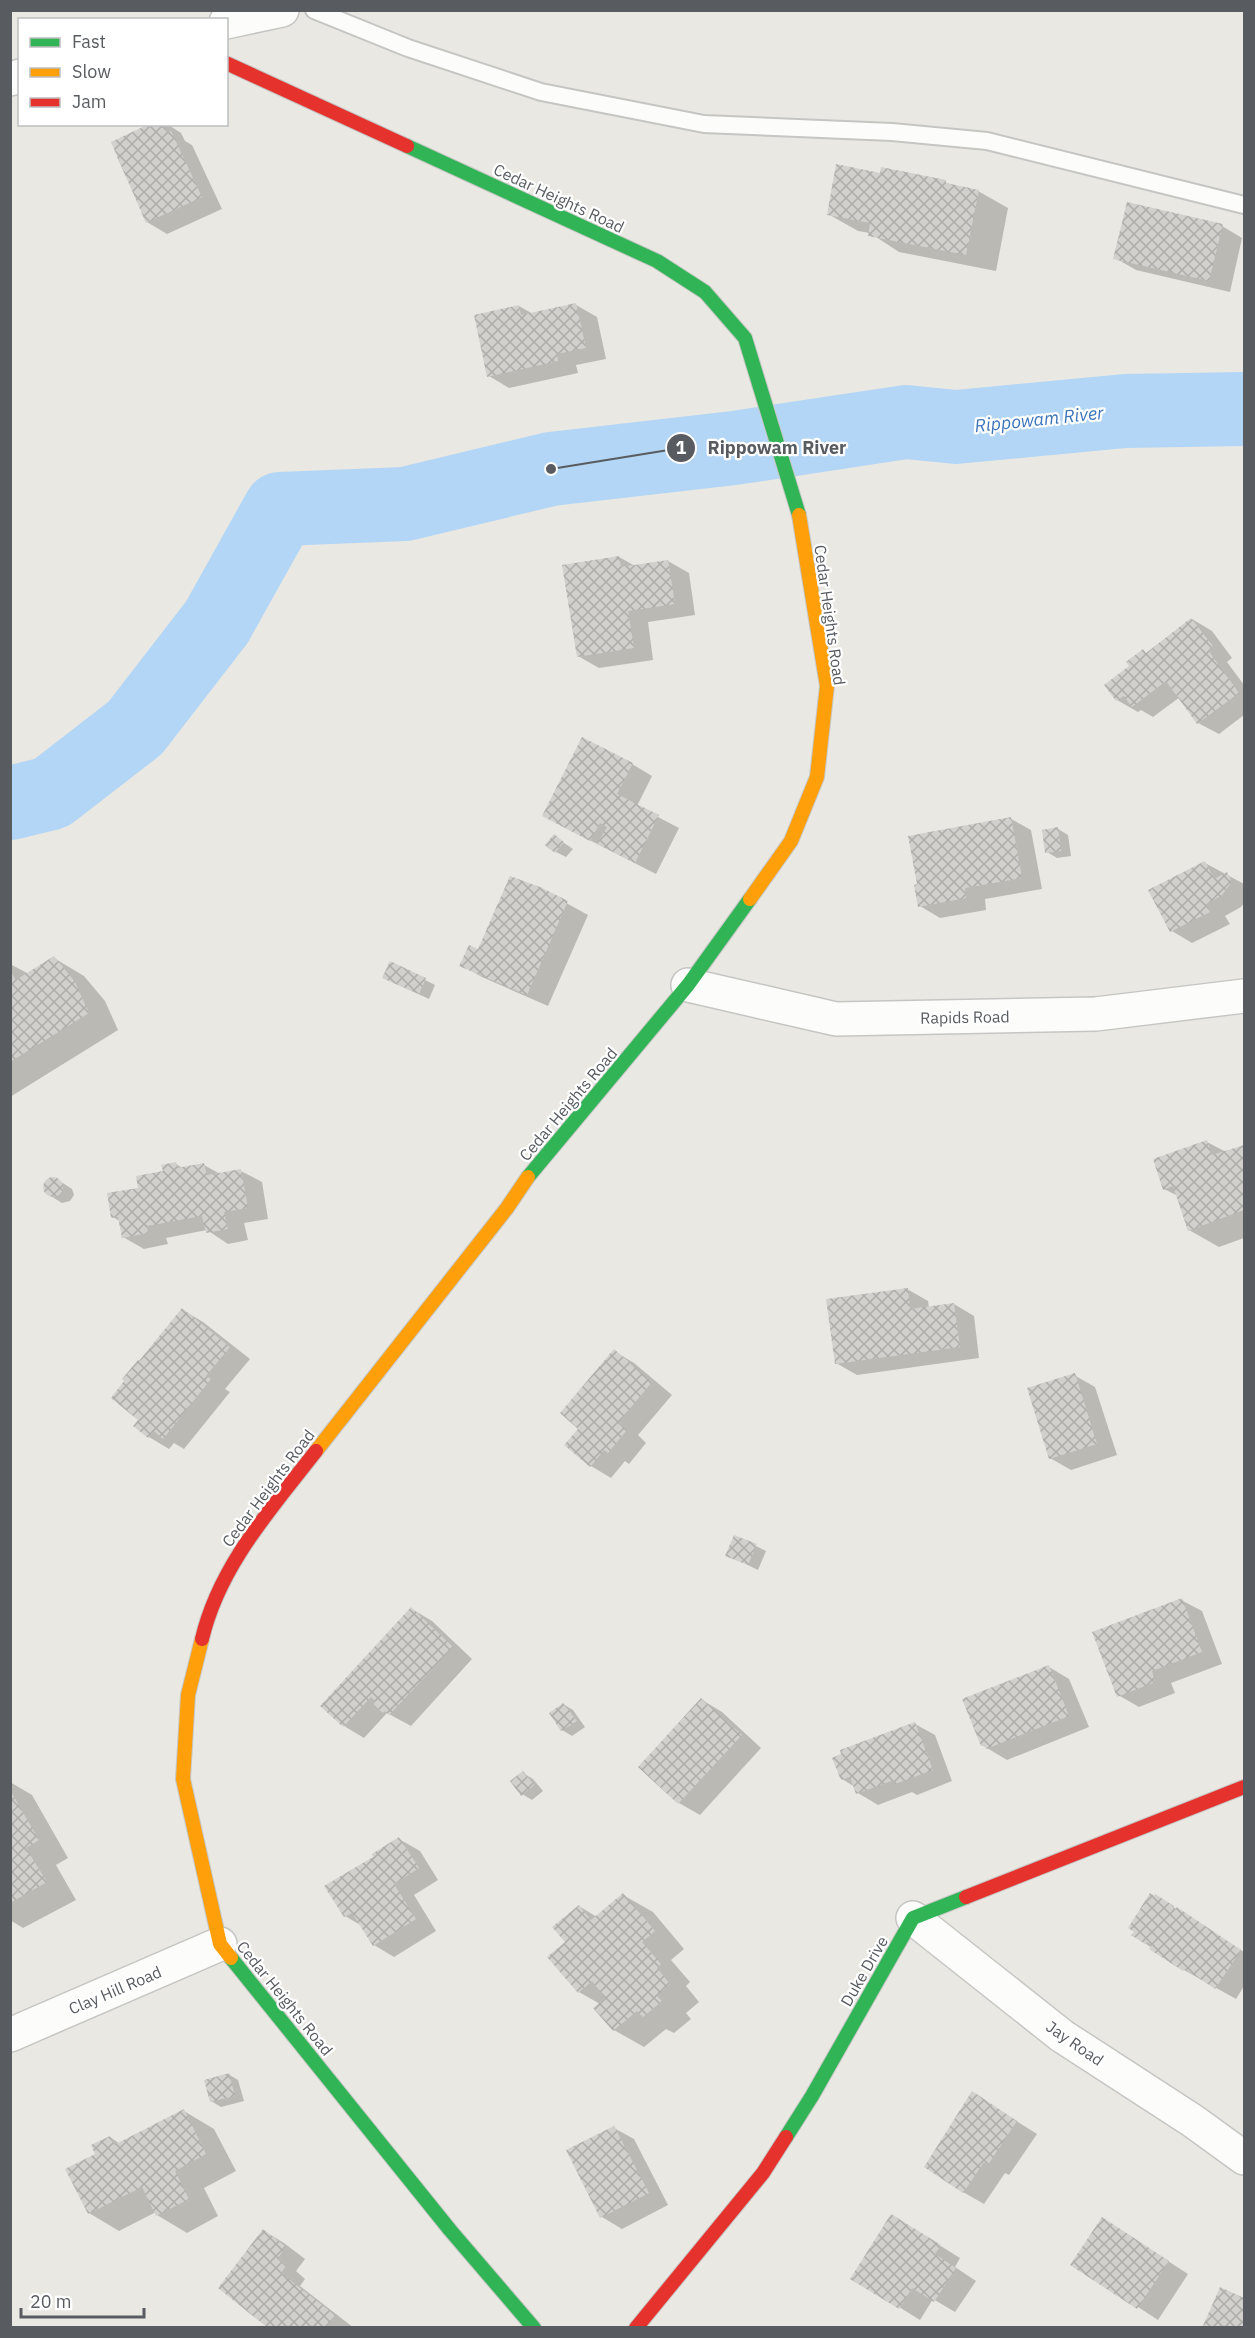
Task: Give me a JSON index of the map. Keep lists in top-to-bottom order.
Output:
{
  "streets": {
    "street": [
      "Cedar Heights Road",
      "Rapids Road",
      "Duke Drive",
      "Clay Hill Road",
      "Jay Road"
    ]
  },
  "crossings": [
    ["Cedar Heights Road", "Rapids Road"],
    ["Cedar Heights Road", "Clay Hill Road"],
    ["Duke Drive", "Jay Road"]
  ],
  "water": ["Rippowam River"],
  "places": ["Rippowam River"],
  "legend": ["Fast", "Slow", "Jam"],
  "scale_bar": "20 m"
}
